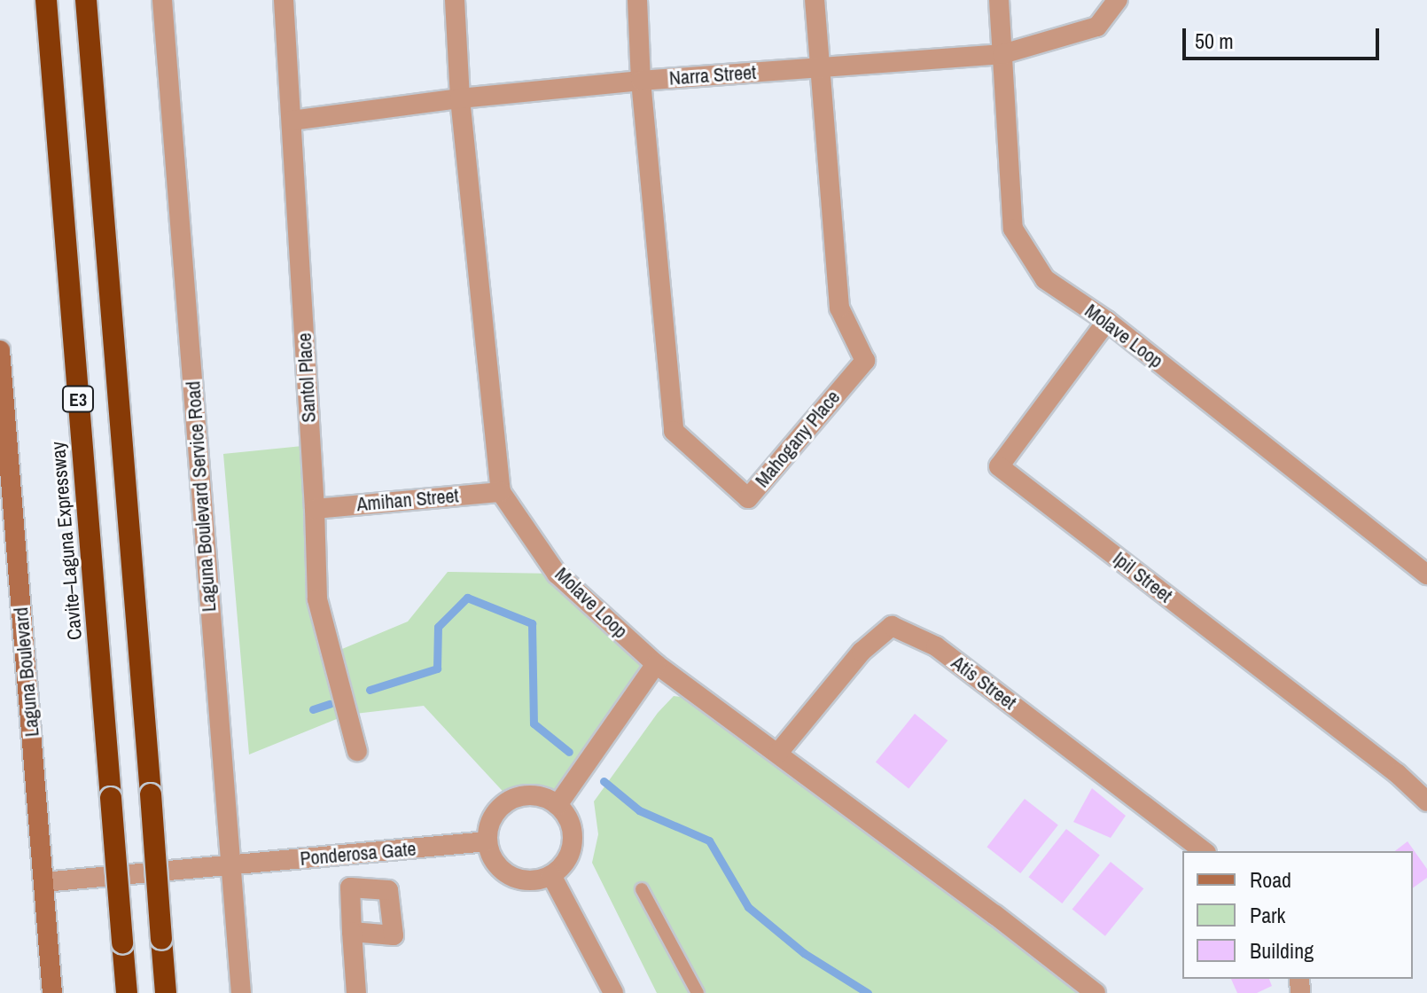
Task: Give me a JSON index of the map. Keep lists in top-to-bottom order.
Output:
{
  "streets": {
    "highway": ["E3", "Cavite–Laguna Expressway"],
    "main road": ["Laguna Boulevard"],
    "street": [
      "Narra Street",
      "Molave Loop",
      "Santol Place",
      "Mahogany Place",
      "Laguna Boulevard Service Road",
      "Amihan Street",
      "Ipil Street",
      "Atis Street",
      "Ponderosa Gate"
    ]
  },
  "crossings": [
    ["Narra Street", "Molave Loop"],
    ["Narra Street", "Santol Place"],
    ["Narra Street", "Mahogany Place"],
    ["Molave Loop", "Amihan Street"],
    ["Molave Loop", "Ipil Street"],
    ["Molave Loop", "Atis Street"],
    ["Santol Place", "Amihan Street"],
    ["Laguna Boulevard Service Road", "Ponderosa Gate"],
    ["Laguna Boulevard", "Ponderosa Gate"]
  ],
  "legend": ["Road", "Park", "Building"],
  "scale_bar": "50 m"
}
